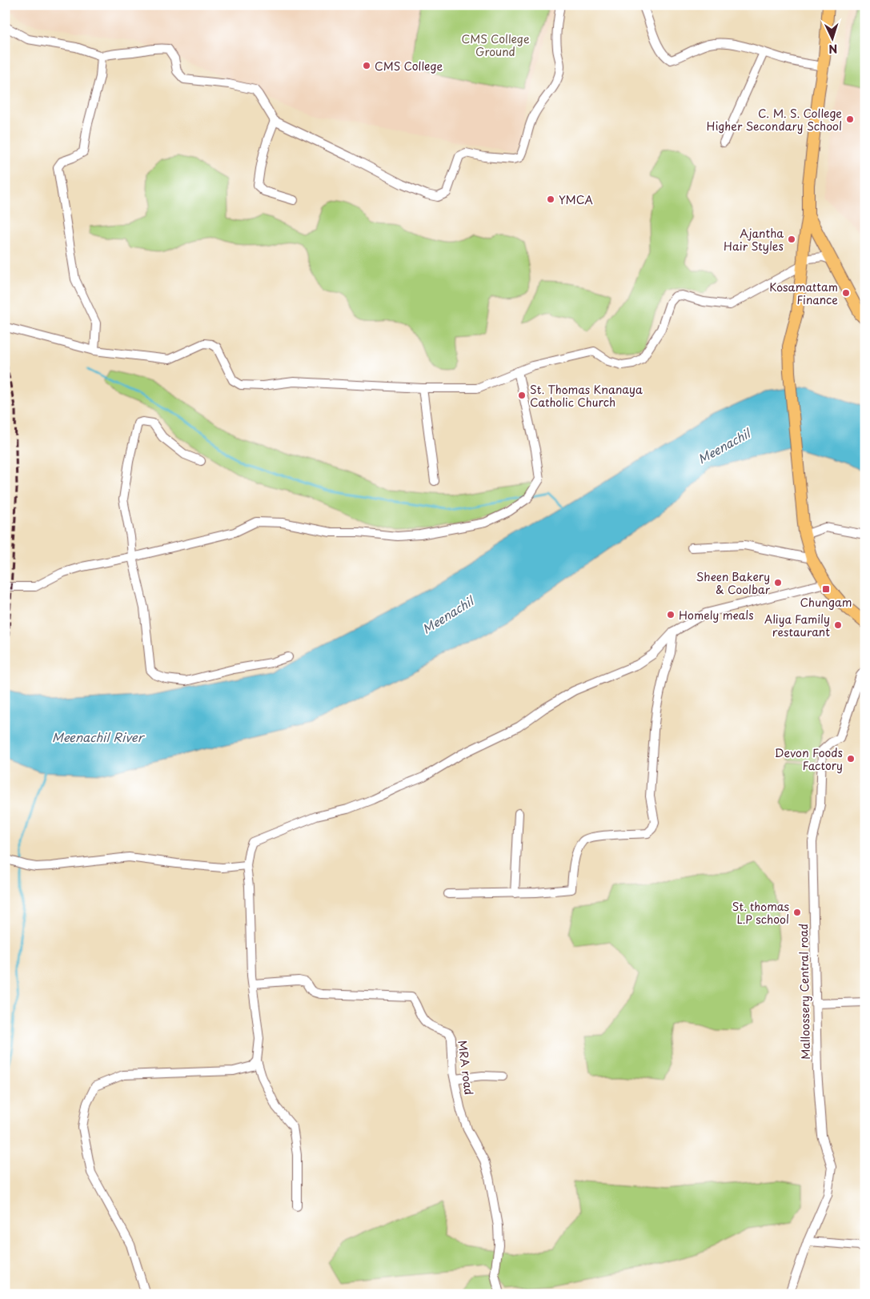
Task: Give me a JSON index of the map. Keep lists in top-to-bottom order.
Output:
{
  "streets": {
    "street": ["Malloossery Central road", "MRA road"]
  },
  "water": ["Meenachil", "Meenachil River"],
  "parks": ["CMS College Ground"],
  "places": {
    "other": [
      "CMS College",
      "C. M. S. College Higher Secondary School",
      "YMCA",
      "Ajantha Hair Styles",
      "Kosamattam Finance",
      "St. Thomas Knanaya Catholic Church",
      "Sheen Bakery & Coolbar",
      "Homely meals",
      "Aliya Family restaurant",
      "Devon Foods Factory",
      "St. thomas L.P school"
    ],
    "transit": ["Chungam"]
  },
  "north": "bottom"
}
